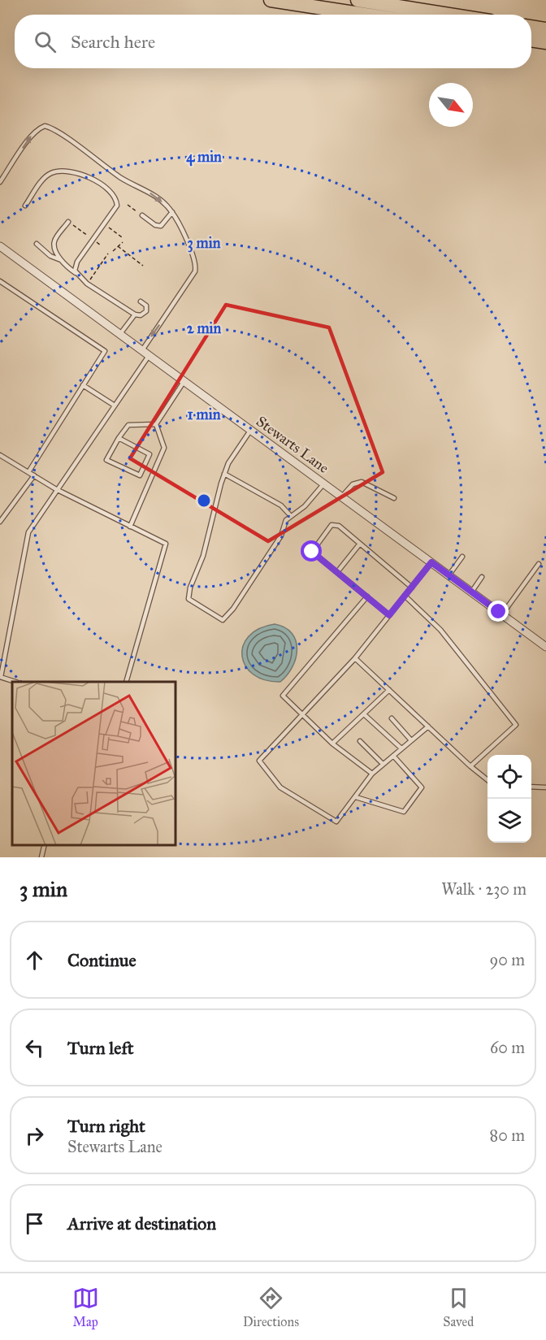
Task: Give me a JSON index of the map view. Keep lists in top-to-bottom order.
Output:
{
  "streets": {
    "street": ["Stewarts Lane"]
  },
  "north": "bottom right",
  "page": {
    "search": "Search here",
    "heading": ["3 min", "Walk · 230 m"],
    "list": [
      ["Continue", "90 m"],
      ["Turn left", "60 m"],
      ["Turn right", "Stewarts Lane", "80 m"],
      "Arrive at destination"
    ],
    "nav": ["Map", "Directions", "Saved"]
  },
  "rings": [
    "4 min",
    "3 min",
    "2 min",
    "1 min"
  ]
}
